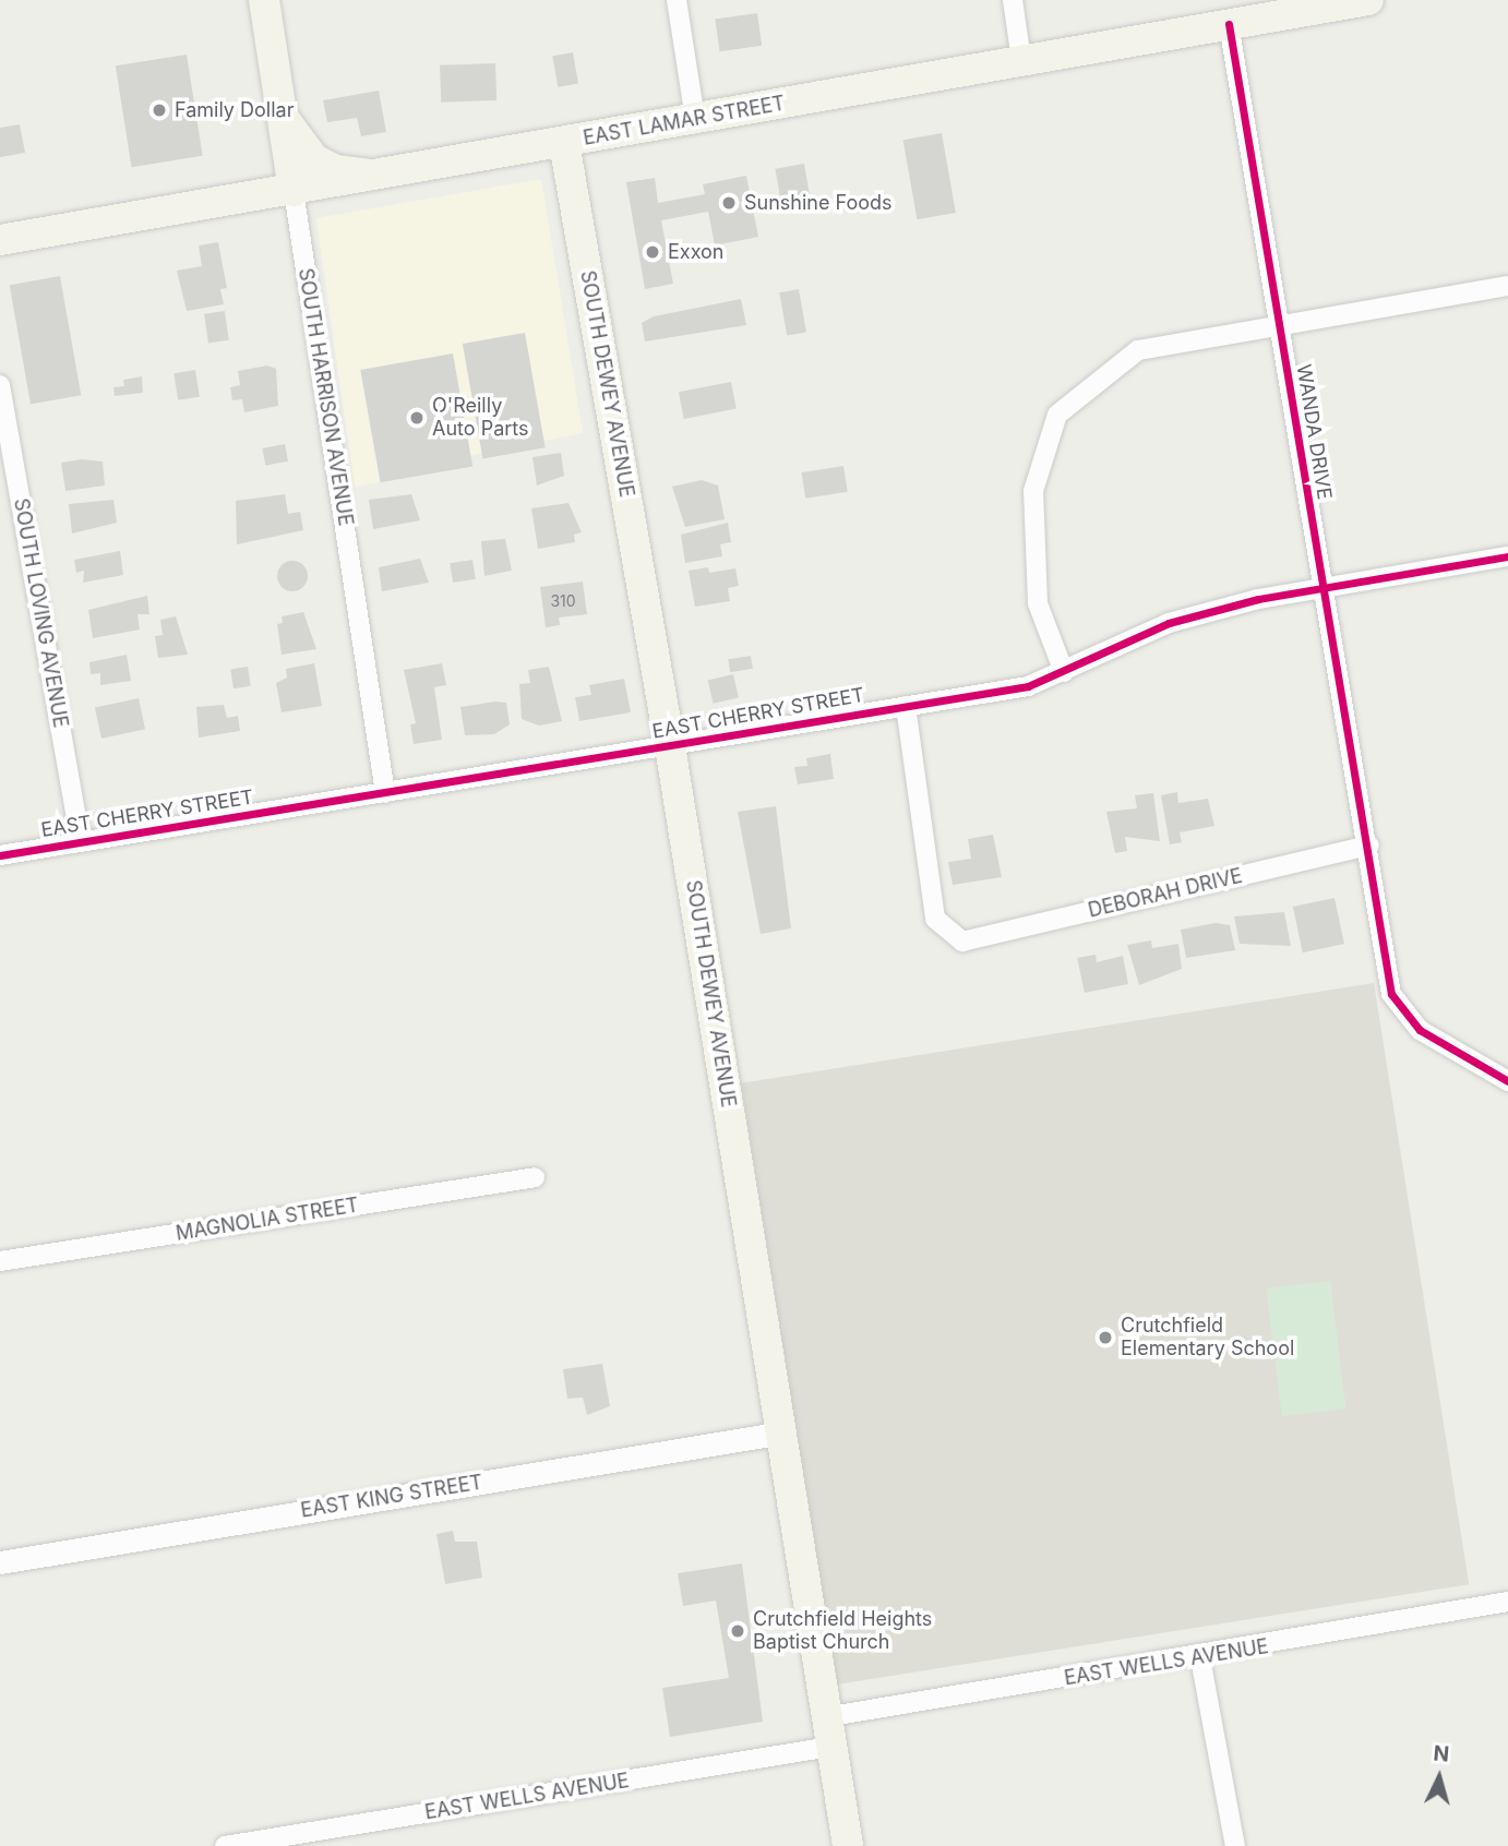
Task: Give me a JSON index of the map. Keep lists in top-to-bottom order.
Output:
{
  "streets": {
    "main road": ["EAST LAMAR STREET", "SOUTH DEWEY AVENUE", "SOUTH HARRISON AVENUE"],
    "street": [
      "WANDA DRIVE",
      "SOUTH LOVING AVENUE",
      "EAST CHERRY STREET",
      "DEBORAH DRIVE",
      "MAGNOLIA STREET",
      "EAST KING STREET",
      "EAST WELLS AVENUE"
    ]
  },
  "crossings": [
    ["EAST LAMAR STREET", "SOUTH DEWEY AVENUE"],
    ["EAST LAMAR STREET", "SOUTH HARRISON AVENUE"],
    ["EAST LAMAR STREET", "WANDA DRIVE"],
    ["SOUTH DEWEY AVENUE", "EAST CHERRY STREET"],
    ["SOUTH DEWEY AVENUE", "EAST KING STREET"],
    ["SOUTH DEWEY AVENUE", "EAST WELLS AVENUE"],
    ["SOUTH HARRISON AVENUE", "EAST CHERRY STREET"],
    ["WANDA DRIVE", "EAST CHERRY STREET"],
    ["WANDA DRIVE", "DEBORAH DRIVE"],
    ["SOUTH LOVING AVENUE", "EAST CHERRY STREET"],
    ["EAST CHERRY STREET", "DEBORAH DRIVE"]
  ],
  "places": [
    "Family Dollar",
    "Sunshine Foods",
    "Exxon",
    "O'Reilly Auto Parts",
    "Crutchfield Elementary School",
    "Crutchfield Heights Baptist Church"
  ],
  "house_numbers": ["310"],
  "north": "top"
}
